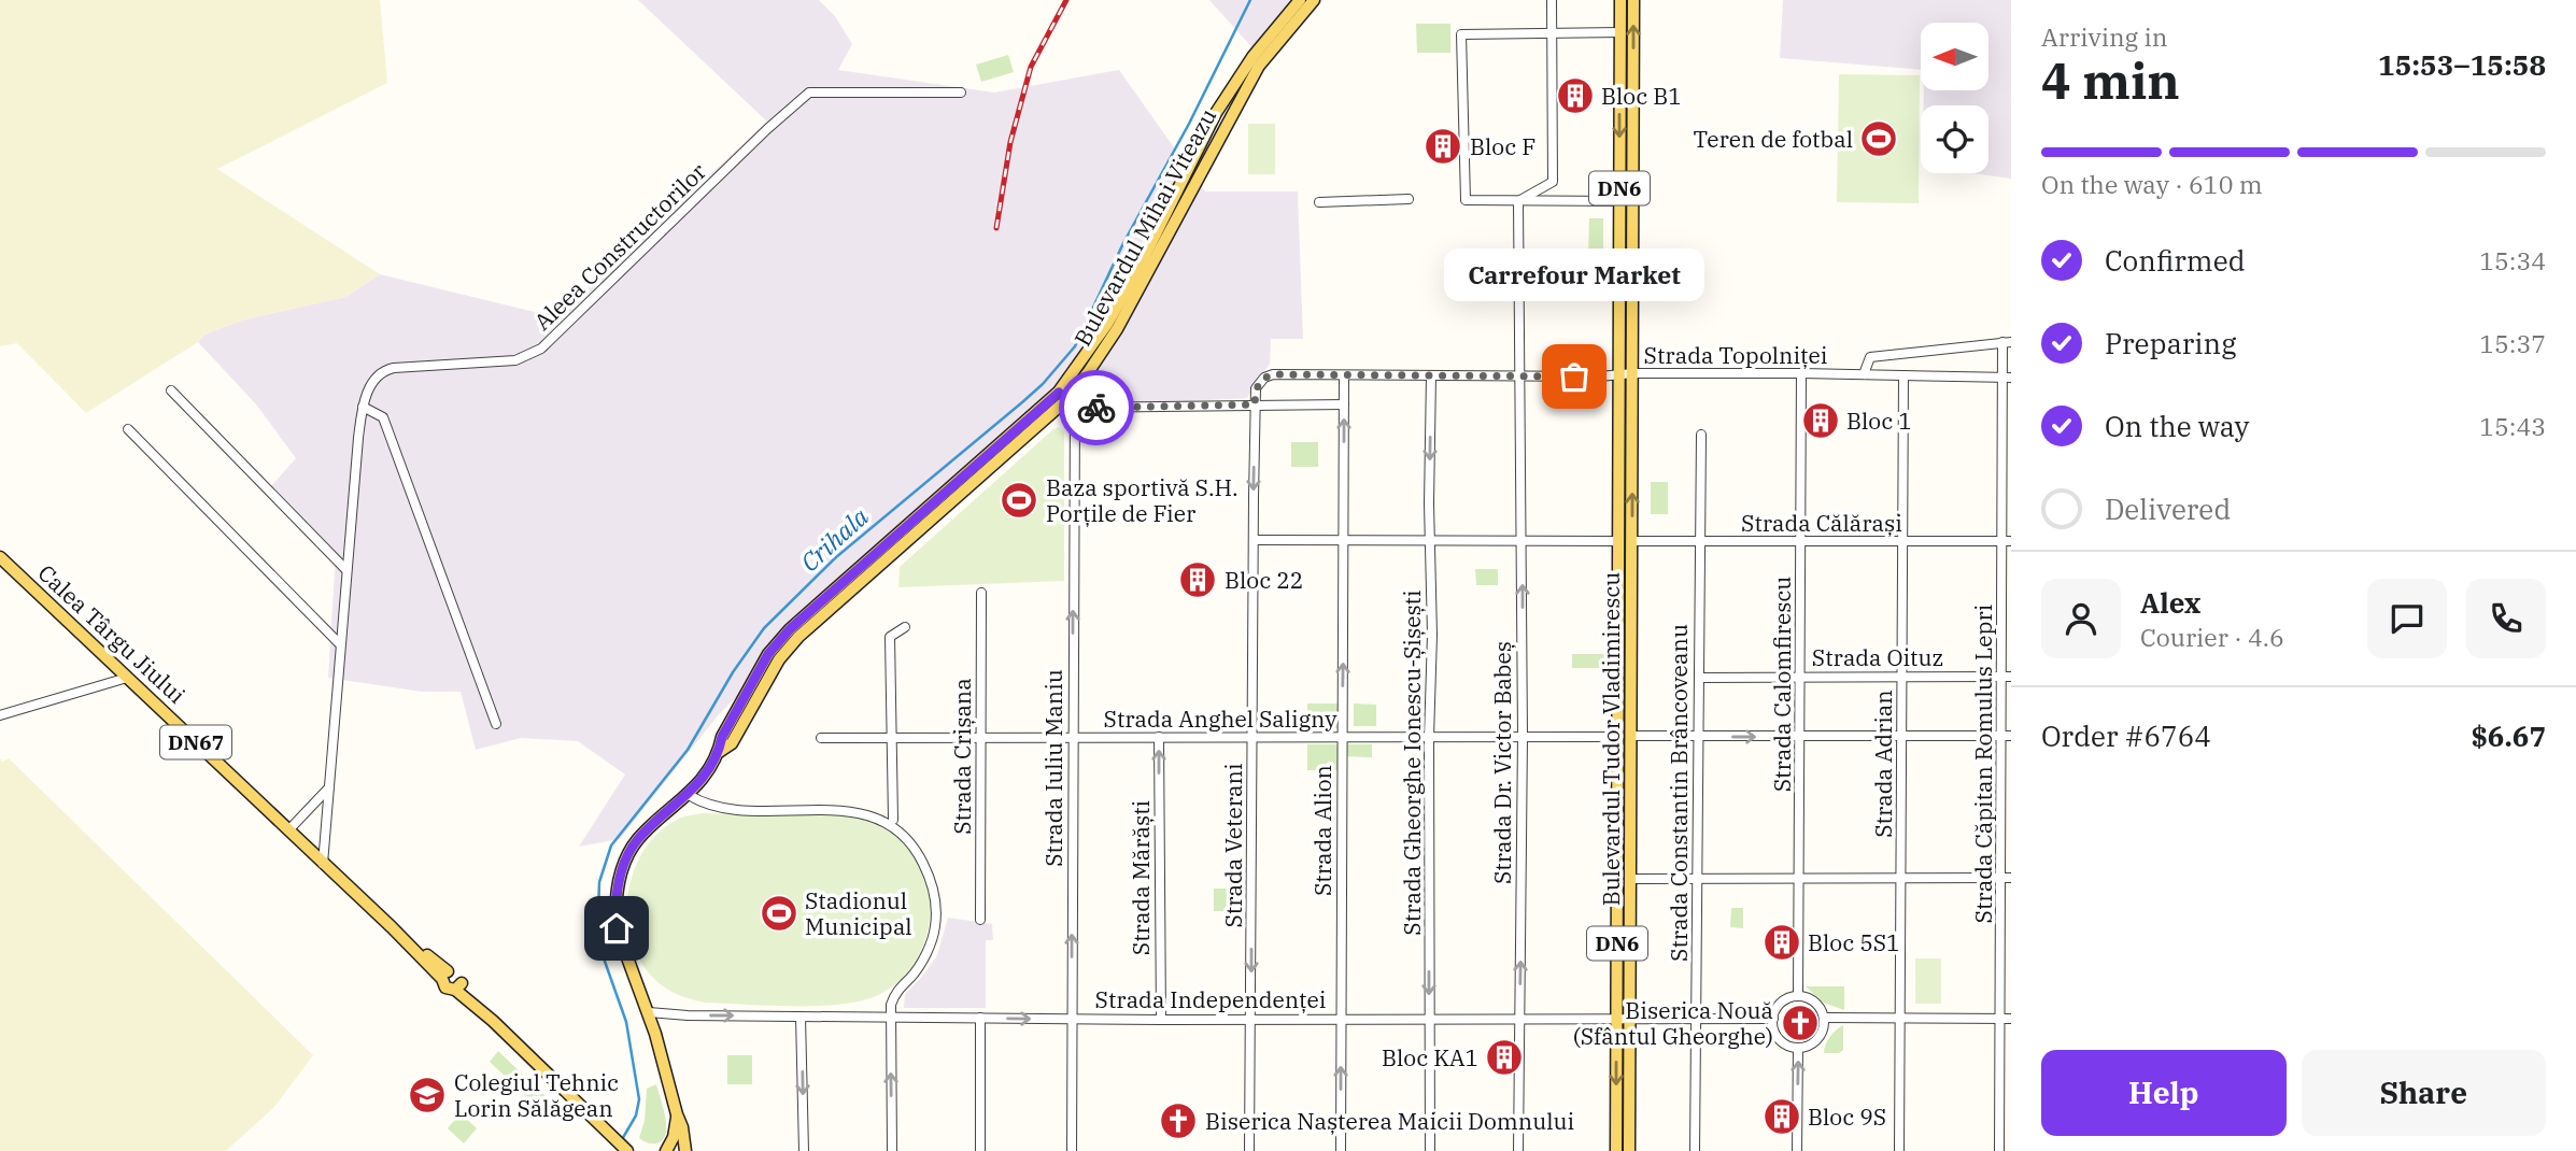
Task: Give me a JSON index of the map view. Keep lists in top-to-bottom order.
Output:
{
  "streets": {
    "main road": [
      "DN6",
      "Bulevardul Mihai Viteazu",
      "Calea Târgu Jiului",
      "Bulevardul Tudor Vladimirescu",
      "DN67"
    ],
    "street": [
      "Aleea Constructorilor",
      "Strada Topolniței",
      "Strada Călărași",
      "Strada Oituz",
      "Strada Calomfirescu",
      "Strada Anghel Saligny",
      "Strada Crișana",
      "Strada Gheorghe Ionescu-Șișești",
      "Strada Dr. Victor Babeș",
      "Strada Adrian",
      "Strada Căpitan Romulus Lepri",
      "Strada Iuliu Maniu",
      "Strada Constantin Brâncoveanu",
      "Strada Alion",
      "Strada Veterani",
      "Strada Mărăști",
      "Strada Independenței"
    ]
  },
  "crossings": [
    ["DN6", "Strada Topolniței"],
    ["DN6", "Bulevardul Tudor Vladimirescu"],
    ["Bulevardul Mihai Viteazu", "Strada Iuliu Maniu"],
    ["Bulevardul Mihai Viteazu", "Strada Independenței"],
    ["Aleea Constructorilor", "Calea Târgu Jiului"],
    ["Strada Topolniței", "Strada Calomfirescu"],
    ["Strada Topolniței", "Bulevardul Tudor Vladimirescu"],
    ["Strada Topolniței", "Strada Gheorghe Ionescu-Șișești"],
    ["Strada Topolniței", "Strada Dr. Victor Babeș"],
    ["Strada Topolniței", "Strada Adrian"],
    ["Strada Topolniței", "Strada Căpitan Romulus Lepri"],
    ["Strada Topolniței", "Strada Alion"],
    ["Strada Topolniței", "Strada Veterani"],
    ["Strada Călărași", "Strada Calomfirescu"],
    ["Strada Călărași", "Bulevardul Tudor Vladimirescu"],
    ["Strada Călărași", "Strada Gheorghe Ionescu-Șișești"],
    ["Strada Călărași", "Strada Dr. Victor Babeș"],
    ["Strada Călărași", "Strada Adrian"],
    ["Strada Călărași", "Strada Căpitan Romulus Lepri"],
    ["Strada Călărași", "Strada Constantin Brâncoveanu"],
    ["Strada Călărași", "Strada Alion"],
    ["Strada Călărași", "Strada Veterani"],
    ["Strada Oituz", "Strada Calomfirescu"],
    ["Strada Oituz", "Strada Adrian"],
    ["Strada Oituz", "Strada Căpitan Romulus Lepri"],
    ["Strada Oituz", "Strada Constantin Brâncoveanu"],
    ["Strada Calomfirescu", "Strada Independenței"],
    ["Strada Anghel Saligny", "Bulevardul Tudor Vladimirescu"],
    ["Strada Anghel Saligny", "Strada Crișana"],
    ["Strada Anghel Saligny", "Strada Gheorghe Ionescu-Șișești"],
    ["Strada Anghel Saligny", "Strada Dr. Victor Babeș"],
    ["Strada Anghel Saligny", "Strada Iuliu Maniu"],
    ["Strada Anghel Saligny", "Strada Alion"],
    ["Strada Anghel Saligny", "Strada Veterani"],
    ["Strada Anghel Saligny", "Strada Mărăști"],
    ["Bulevardul Tudor Vladimirescu", "Strada Independenței"],
    ["Strada Gheorghe Ionescu-Șișești", "Strada Independenței"],
    ["Strada Dr. Victor Babeș", "Strada Independenței"],
    ["Strada Iuliu Maniu", "Strada Independenței"],
    ["Strada Constantin Brâncoveanu", "Strada Independenței"],
    ["Strada Alion", "Strada Independenței"],
    ["Strada Veterani", "Strada Independenței"],
    ["Strada Mărăști", "Strada Independenței"]
  ],
  "one_way": [
    "Strada Gheorghe Ionescu-Șișești",
    "Strada Dr. Victor Babeș",
    "Strada Iuliu Maniu",
    "Strada Alion",
    "Strada Veterani",
    "Strada Mărăști"
  ],
  "water": ["Crihala"],
  "places": {
    "building": [
      "Bloc B1",
      "Bloc F",
      "Bloc 1",
      "Bloc 22",
      "Bloc 5S1",
      "Bloc KA1",
      "Bloc 9S"
    ],
    "sports": ["Teren de fotbal", "Baza sportivă S.H. Porțile de Fier", "Stadionul Municipal"],
    "other": ["Carrefour Market"],
    "church": ["Biserica Nouă (Sfântul Gheorghe)", "Biserica Nașterea Maicii Domnului"],
    "school or university": ["Colegiul Tehnic Lorin Sălăgean"]
  },
  "north": "left",
  "page": {
    "heading": ["4 min", "Arriving in", "15:53–15:58"],
    "panel": [
      "Alex",
      "Courier · 4.6",
      "Order #6764",
      "$6.67"
    ],
    "bar": "On the way · 610 m",
    "list": [
      ["Confirmed", "15:34"],
      ["Preparing", "15:37"],
      ["On the way", "15:43"],
      "Delivered"
    ],
    "bubble": "Carrefour Market",
    "buttons": ["Help", "Share"]
  }
}
